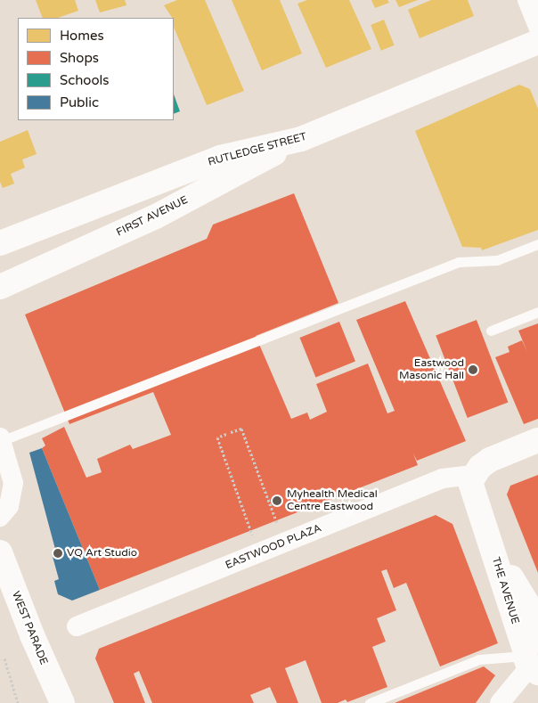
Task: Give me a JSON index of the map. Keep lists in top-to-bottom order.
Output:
{
  "streets": {
    "main road": [
      "RUTLEDGE STREET",
      "FIRST AVENUE",
      "THE AVENUE",
      "WEST PARADE"
    ],
    "street": ["EASTWOOD PLAZA"]
  },
  "crossings": [
    ["RUTLEDGE STREET", "FIRST AVENUE"],
    ["EASTWOOD PLAZA", "THE AVENUE"]
  ],
  "places": ["Eastwood Masonic Hall", "Myhealth Medical Centre Eastwood", "VQ Art Studio"],
  "legend": [
    "Homes",
    "Shops",
    "Schools",
    "Public"
  ]
}
